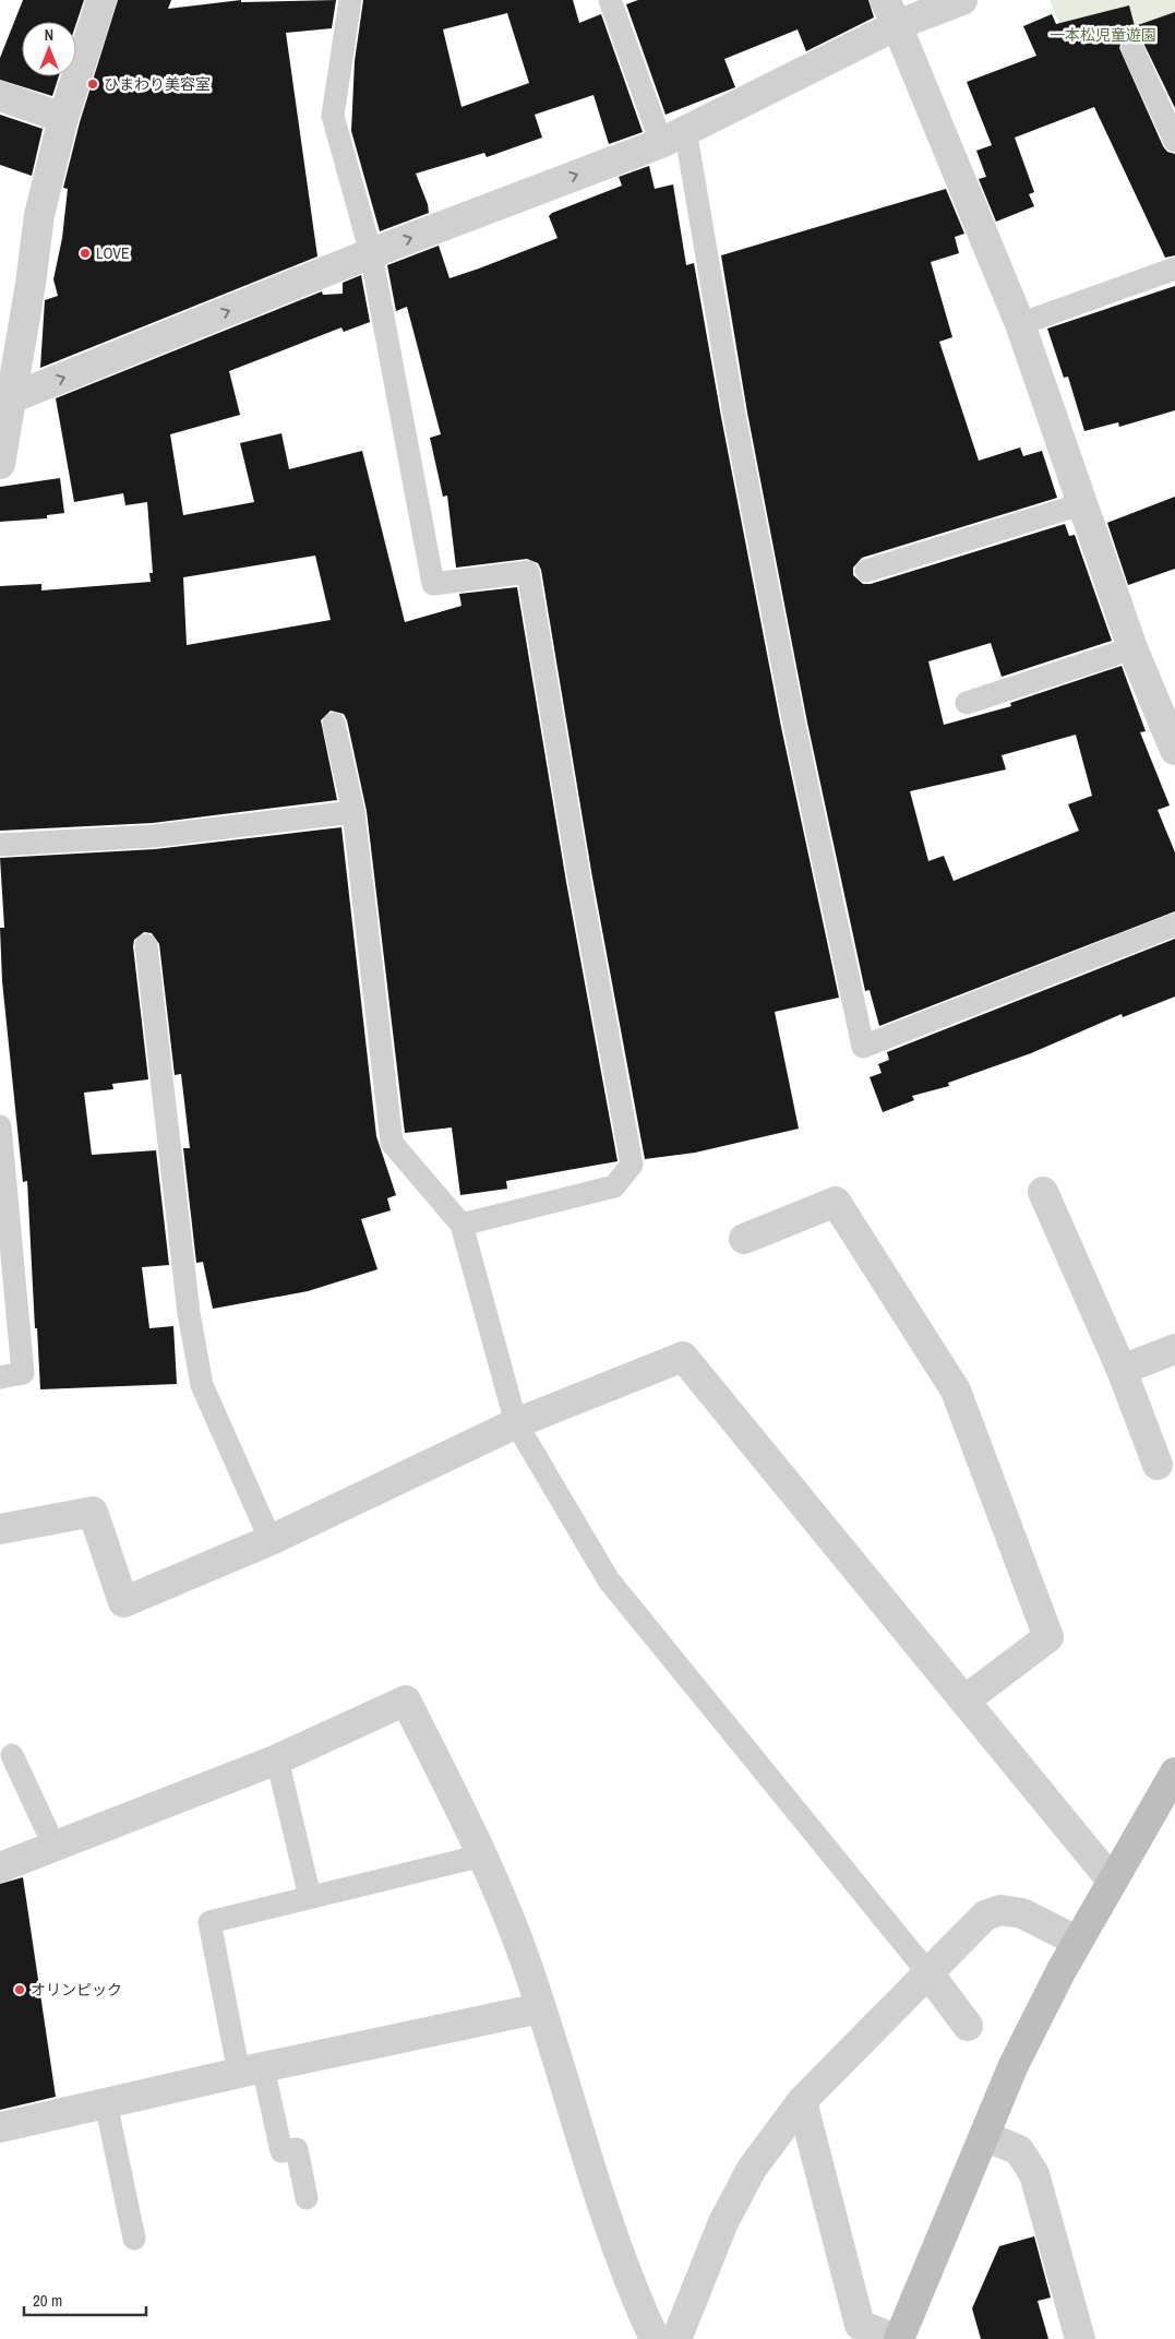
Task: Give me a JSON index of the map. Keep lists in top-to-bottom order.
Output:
{
  "parks": ["一本松児童遊園"],
  "places": ["ひまわり美容室", "LOVE", "オリンピック"],
  "scale_bar": "20 m",
  "north": "top"
}
